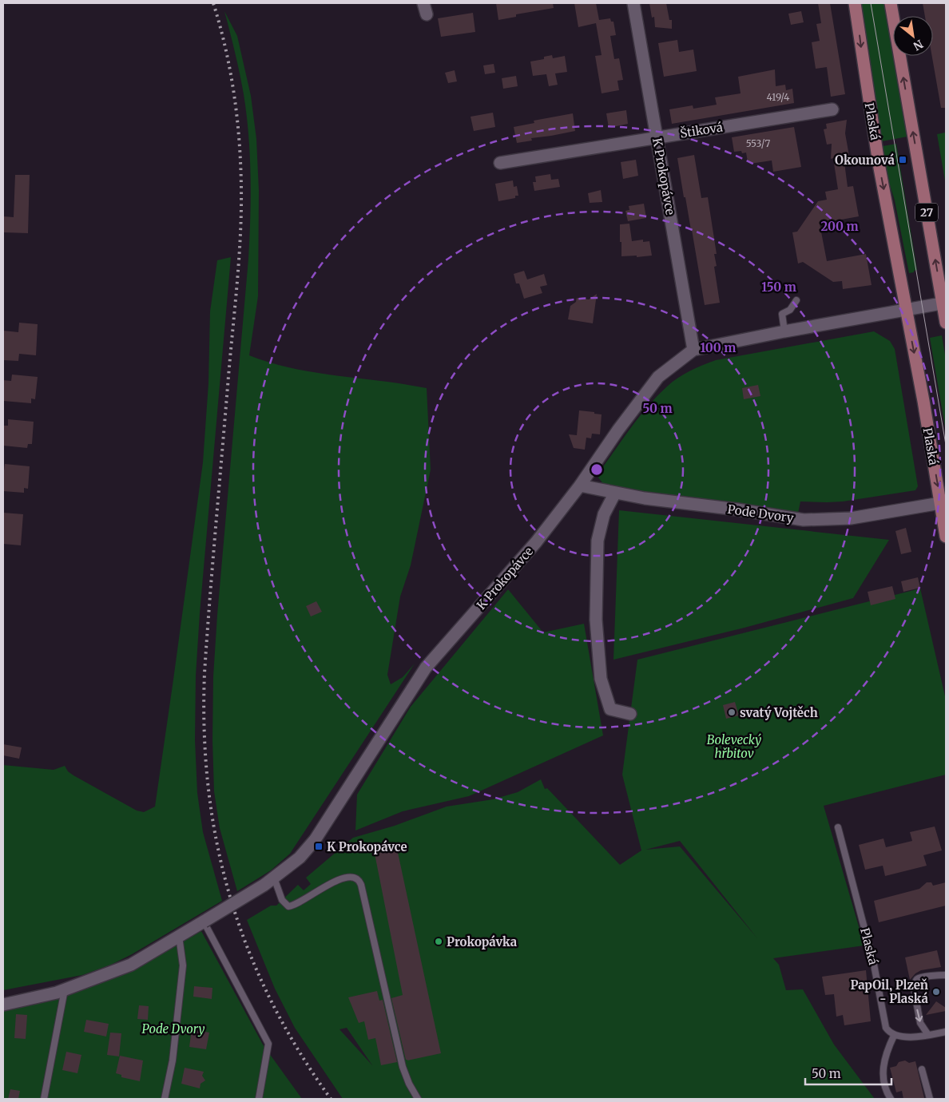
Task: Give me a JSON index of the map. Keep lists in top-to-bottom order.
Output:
{
  "streets": {
    "main road": ["Plaská", "27"],
    "street": ["Štiková", "K Prokopávce", "Pode Dvory"]
  },
  "crossings": [
    ["Plaská", "K Prokopávce"],
    ["Plaská", "Pode Dvory"],
    ["Štiková", "K Prokopávce"],
    ["K Prokopávce", "Pode Dvory"]
  ],
  "parks": ["Bolevecký hřbitov", "Pode Dvory"],
  "places": {
    "transit": ["Okounová", "K Prokopávce"],
    "other": ["svatý Vojtěch", "Prokopávka", "PapOil, Plzeň - Plaská"]
  },
  "house_numbers": ["419/4", "553/7"],
  "scale_bar": "50 m",
  "north": "bottom right",
  "rings": [
    "200 m",
    "150 m",
    "100 m",
    "50 m"
  ]
}
